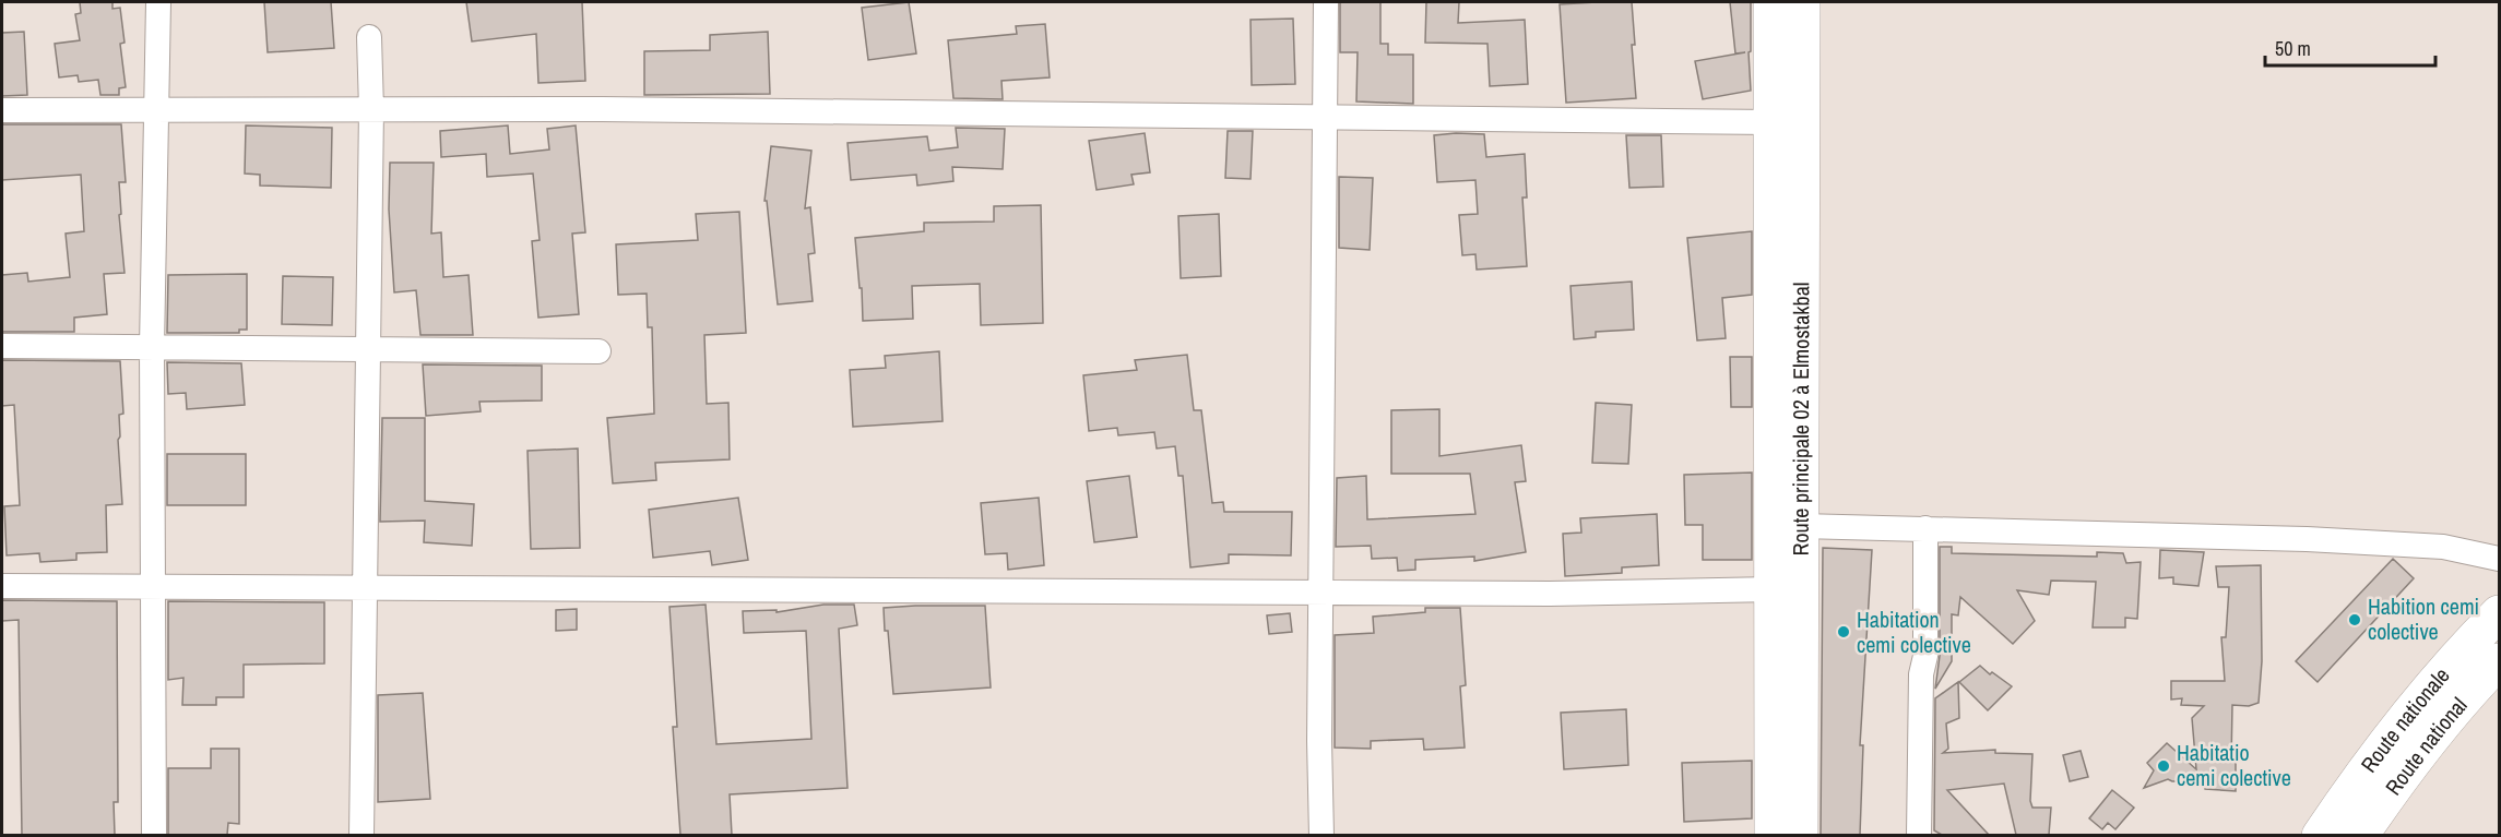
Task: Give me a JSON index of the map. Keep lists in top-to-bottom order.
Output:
{
  "streets": {
    "main road": ["Route principale 02 à Elmostakbal", "Route nationale", "Route national"]
  },
  "places": ["Habition cemi colective", "Habitation cemi colective", "Habitatio cemi colective"],
  "scale_bar": "50 m"
}
